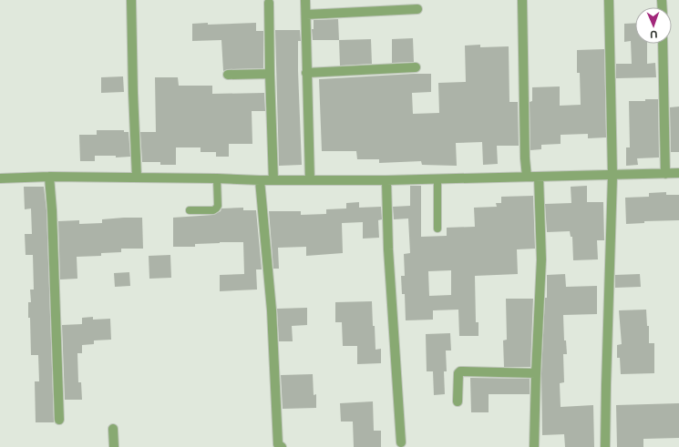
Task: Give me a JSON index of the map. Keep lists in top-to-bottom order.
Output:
{
  "north": "bottom"
}
